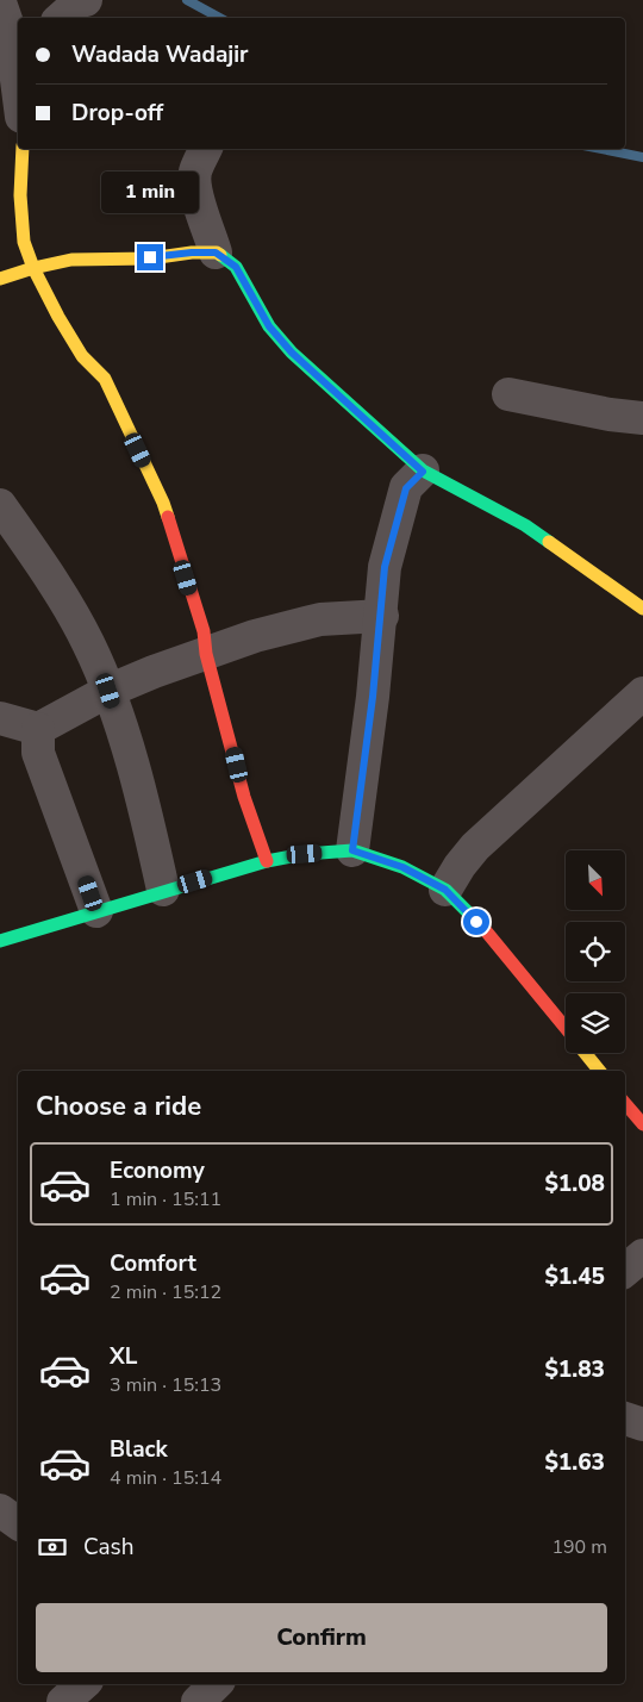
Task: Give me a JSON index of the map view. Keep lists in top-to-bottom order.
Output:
{
  "north": "bottom right",
  "page": {
    "banner": ["Wadada Wadajir", "Drop-off"],
    "bubble": "1 min",
    "heading": "Choose a ride",
    "list": [
      {
        "name": "Economy",
        "note": "1 min · 15:11",
        "value": "$1.08"
      },
      {
        "name": "Comfort",
        "note": "2 min · 15:12",
        "value": "$1.45"
      },
      {
        "name": "XL",
        "note": "3 min · 15:13",
        "value": "$1.83"
      },
      {
        "name": "Black",
        "note": "4 min · 15:14",
        "value": "$1.63"
      }
    ],
    "pay": ["Cash", "190 m"],
    "buttons": "Confirm"
  }
}
